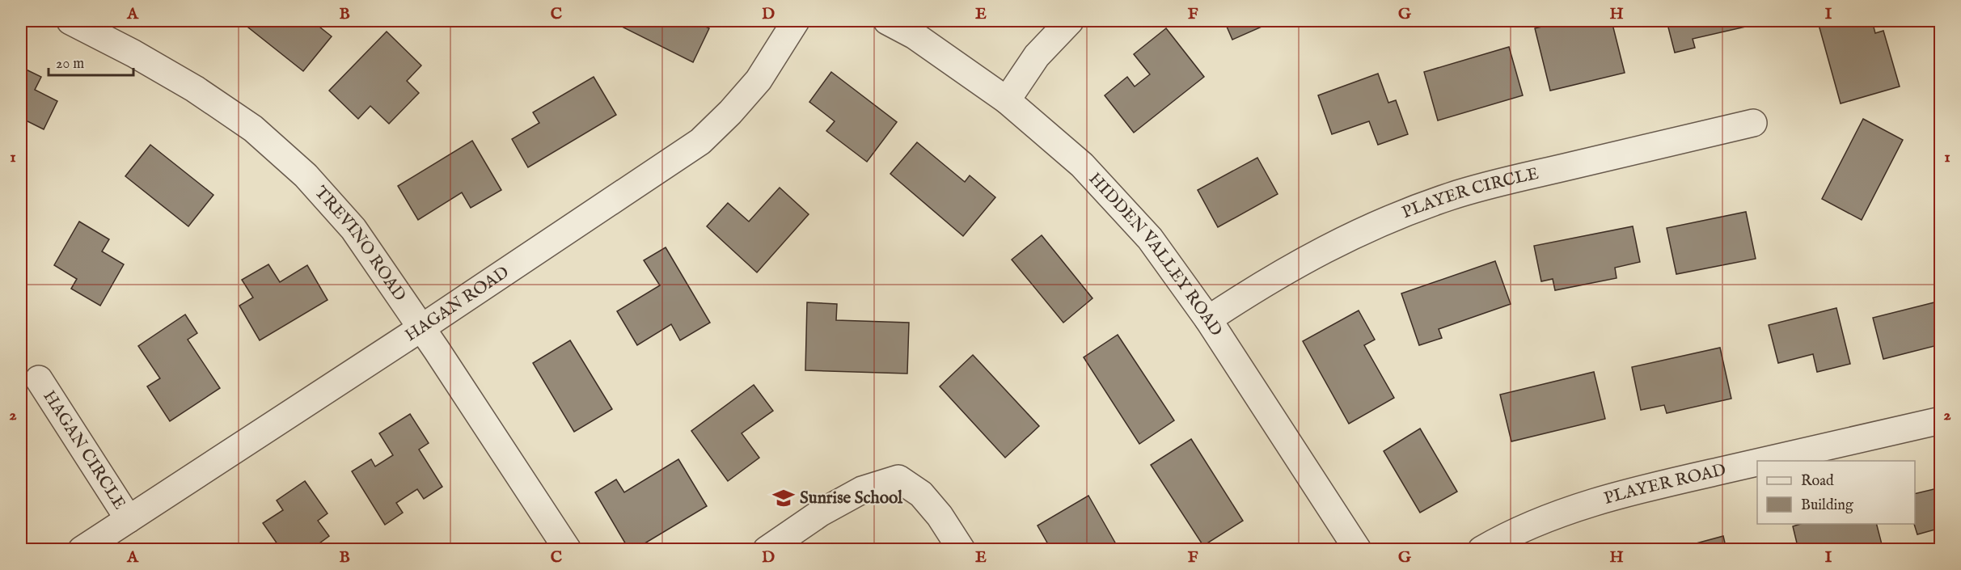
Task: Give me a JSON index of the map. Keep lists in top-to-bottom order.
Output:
{
  "streets": {
    "street": [
      "PLAYER CIRCLE",
      "TREVINO ROAD",
      "HIDDEN VALLEY ROAD",
      "HAGAN ROAD",
      "HAGAN CIRCLE",
      "PLAYER ROAD"
    ]
  },
  "crossings": [
    ["PLAYER CIRCLE", "HIDDEN VALLEY ROAD"],
    ["TREVINO ROAD", "HAGAN ROAD"],
    ["HAGAN ROAD", "HAGAN CIRCLE"]
  ],
  "places": {
    "school or university": ["Sunrise School"]
  },
  "legend": ["Road", "Building"],
  "scale_bar": "20 m",
  "grid": {
    "columns": [
      "A",
      "B",
      "C",
      "D",
      "E",
      "F",
      "G",
      "H",
      "I"
    ],
    "rows": ["1", "2"]
  }
}
